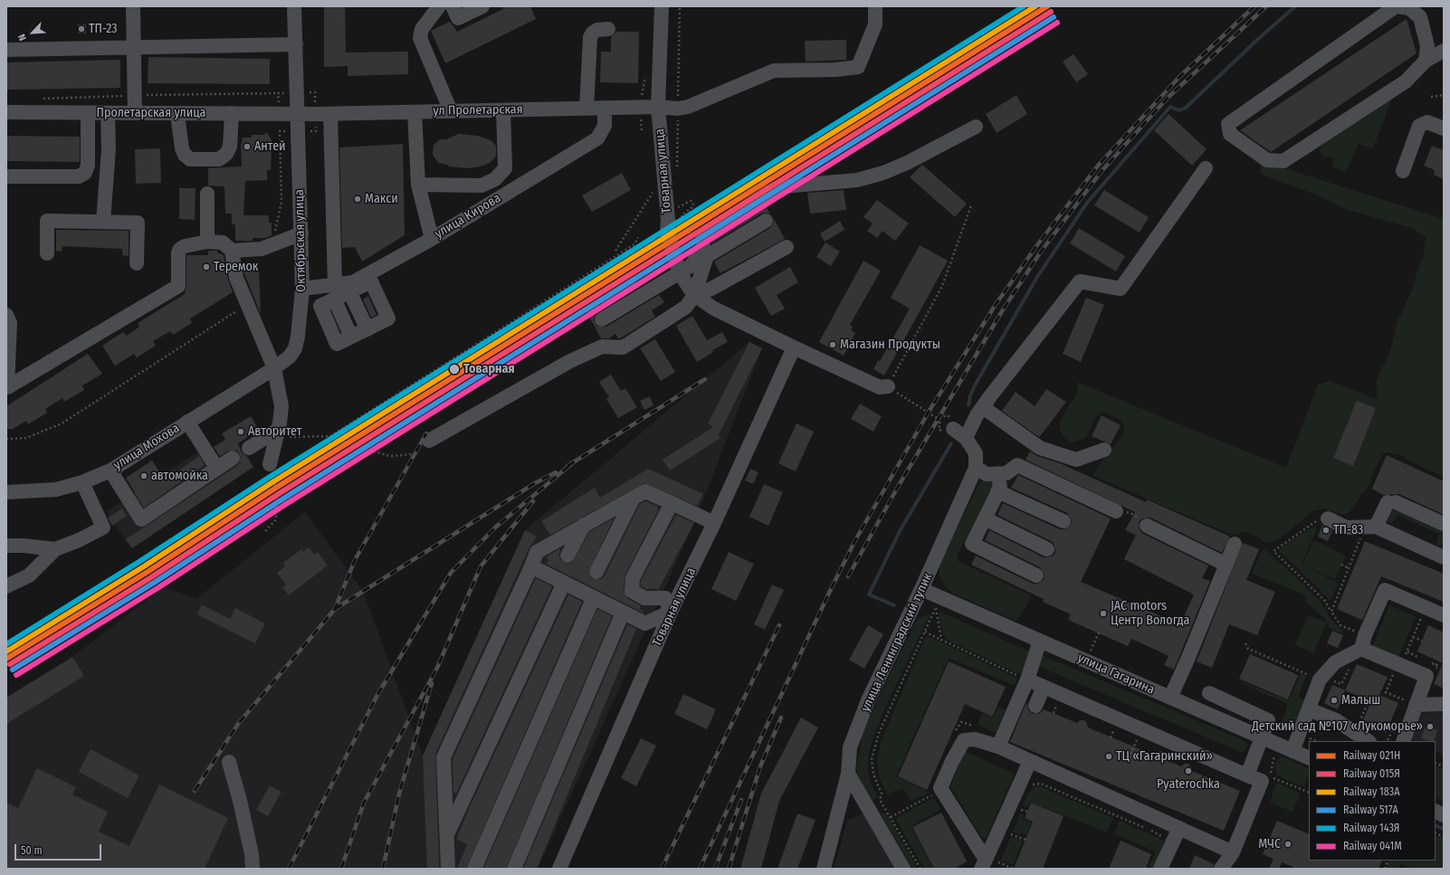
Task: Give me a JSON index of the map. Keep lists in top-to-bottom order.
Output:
{
  "streets": {
    "street": [
      "ул Пролетарская",
      "Пролетарская улица",
      "Товарная улица",
      "улица Кирова",
      "Октябрьская улица",
      "улица Мохова",
      "улица Ленинградский тупик",
      "улица Гагарина"
    ]
  },
  "crossings": [
    ["ул Пролетарская", "Пролетарская улица"],
    ["ул Пролетарская", "Товарная улица"],
    ["ул Пролетарская", "улица Кирова"],
    ["ул Пролетарская", "Октябрьская улица"],
    ["Пролетарская улица", "Октябрьская улица"],
    ["улица Кирова", "Октябрьская улица"],
    ["Октябрьская улица", "улица Мохова"],
    ["улица Ленинградский тупик", "улица Гагарина"]
  ],
  "places": [
    "ТП-23",
    "Антей",
    "Макси",
    "Теремок",
    "Магазин Продукты",
    "Товарная",
    "Авторитет",
    "автомойка",
    "ТП-83",
    "JAC motors Центр Вологда",
    "Малыш",
    "Детский сад №107 «Лукоморье»",
    "ТЦ «Гагаринский»",
    "Pyaterochka",
    "МЧС"
  ],
  "lines": [
    "rail line 021Н",
    "rail line 183А",
    "rail line 143Я",
    "rail line 015Я",
    "rail line 517А",
    "rail line 041М"
  ],
  "legend": [
    "Railway 021Н",
    "Railway 015Я",
    "Railway 183А",
    "Railway 517А",
    "Railway 143Я",
    "Railway 041М"
  ],
  "scale_bar": "50 m",
  "north": "bottom left"
}
